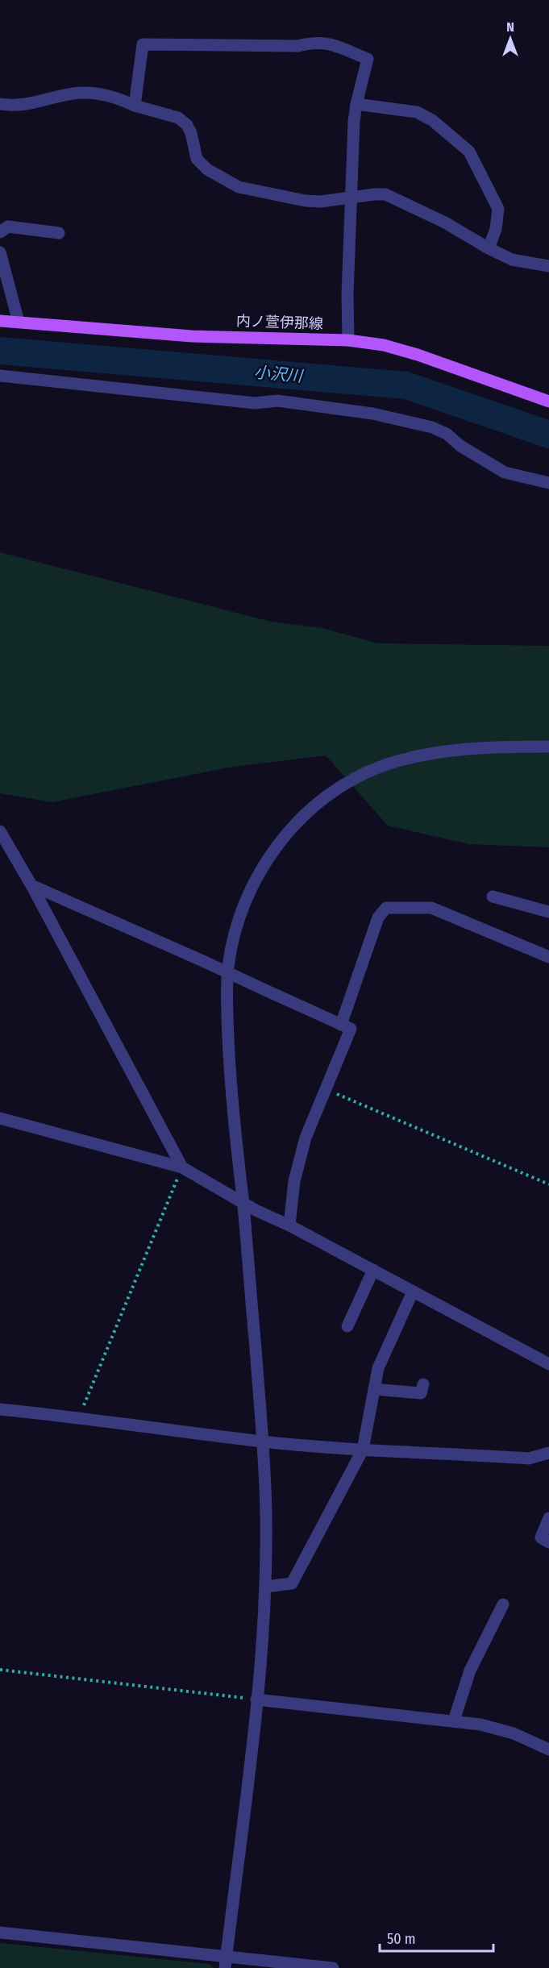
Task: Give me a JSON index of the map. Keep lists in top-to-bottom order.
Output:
{
  "streets": {
    "main road": ["内ノ萱伊那線"]
  },
  "water": ["小沢川"],
  "scale_bar": "50 m",
  "north": "top"
}
